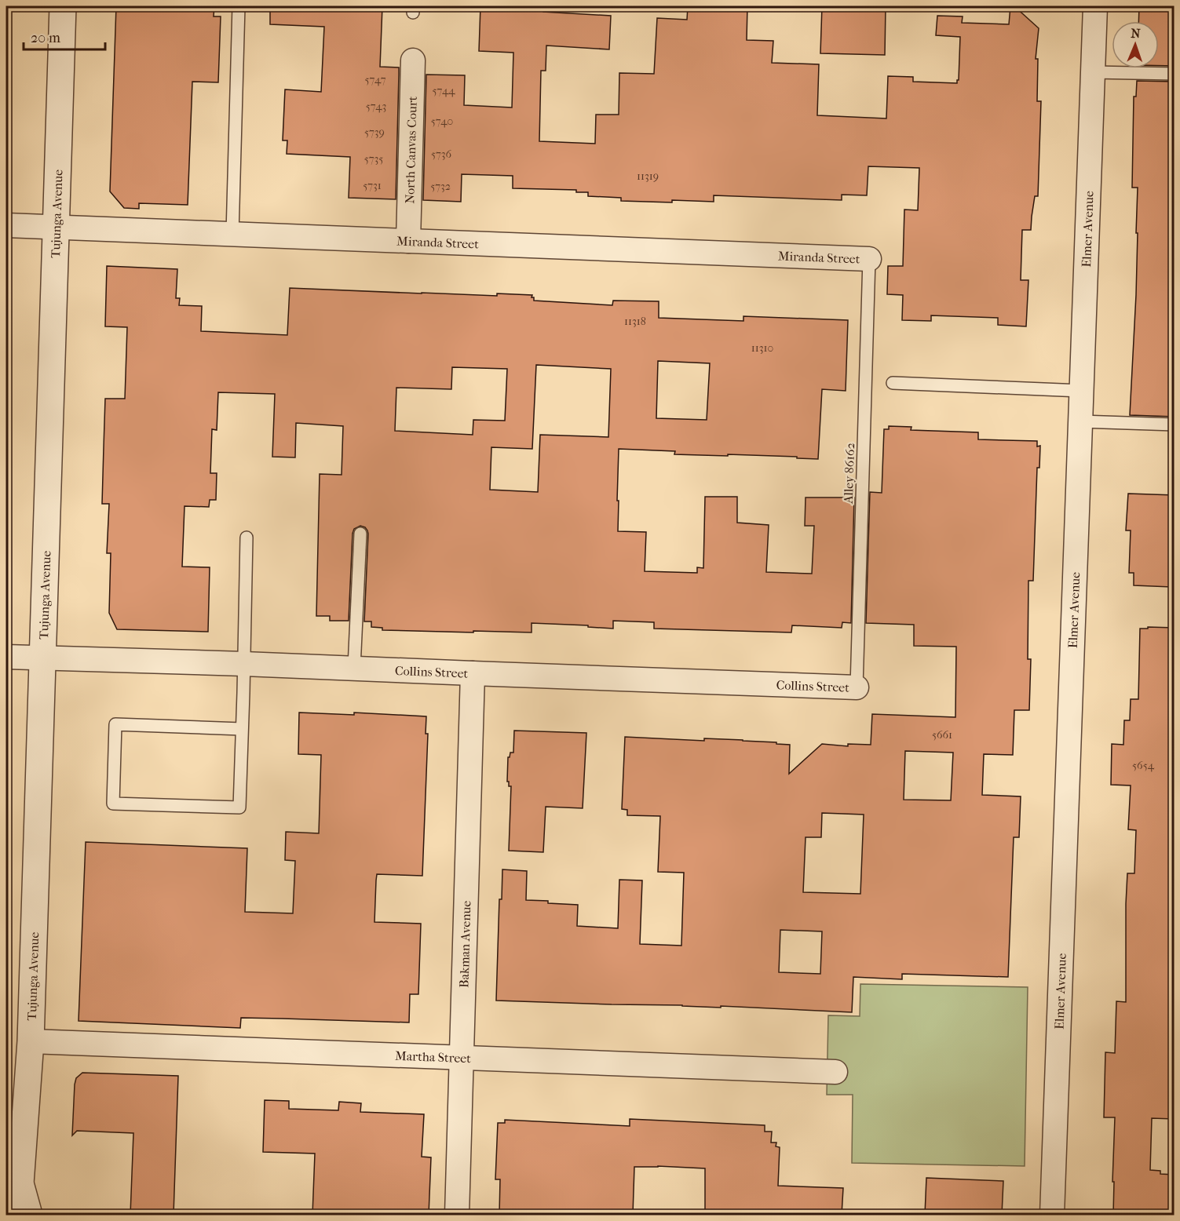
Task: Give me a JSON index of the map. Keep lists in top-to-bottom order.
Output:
{
  "streets": {
    "street": [
      "North Canvas Court",
      "Tujunga Avenue",
      "Elmer Avenue",
      "Miranda Street",
      "Collins Street",
      "Bakman Avenue",
      "Martha Street"
    ],
    "lane": ["Alley 86162"]
  },
  "crossings": [
    ["North Canvas Court", "Miranda Street"],
    ["Tujunga Avenue", "Miranda Street"],
    ["Tujunga Avenue", "Collins Street"],
    ["Tujunga Avenue", "Martha Street"],
    ["Miranda Street", "Alley 86162"],
    ["Alley 86162", "Collins Street"],
    ["Collins Street", "Bakman Avenue"],
    ["Bakman Avenue", "Martha Street"]
  ],
  "house_numbers": [
    "5747",
    "5744",
    "5743",
    "5740",
    "5739",
    "5736",
    "5735",
    "11319",
    "5731",
    "5732",
    "11318",
    "11310",
    "5661",
    "5654"
  ],
  "scale_bar": "20 m",
  "north": "top"
}
